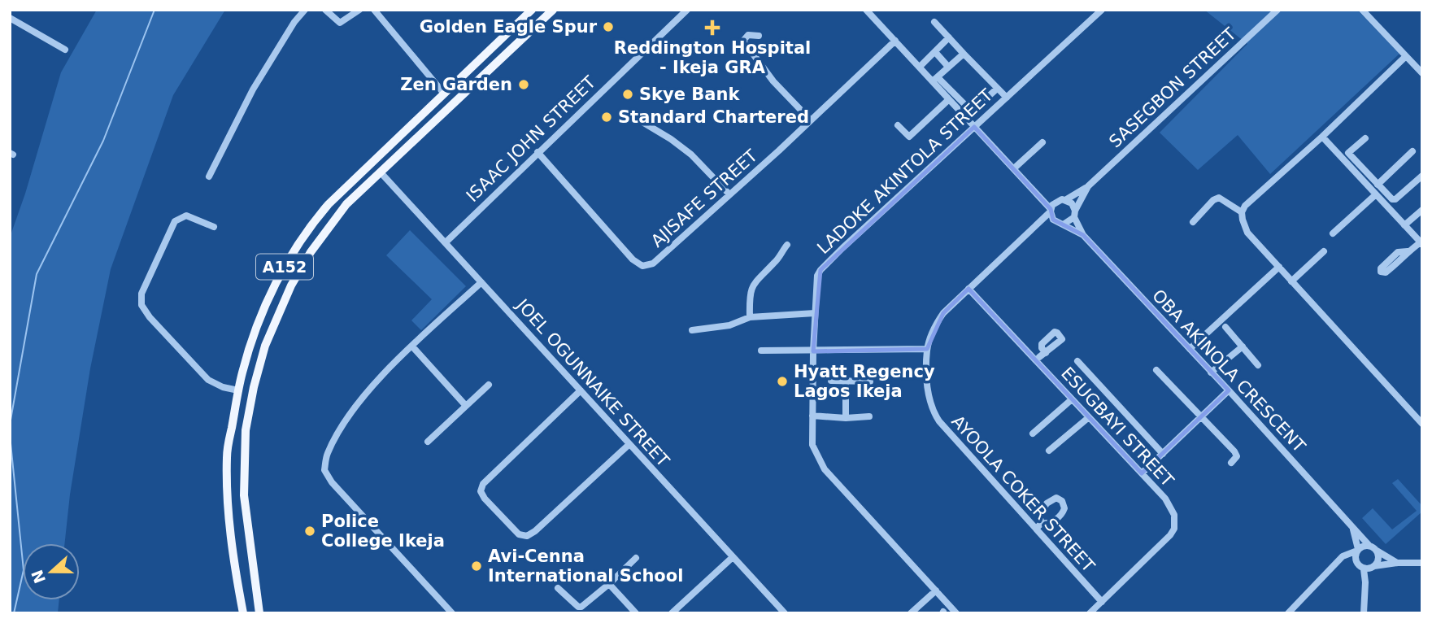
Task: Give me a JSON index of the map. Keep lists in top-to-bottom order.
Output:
{
  "streets": {
    "main road": ["A152"],
    "street": [
      "SASEGBON STREET",
      "ISAAC JOHN STREET",
      "LADOKE AKINTOLA STREET",
      "AJISAFE STREET",
      "OBA AKINOLA CRESCENT",
      "JOEL OGUNNAIKE STREET",
      "ESUGBAYI STREET",
      "AYOOLA COKER STREET"
    ]
  },
  "crossings": [
    ["SASEGBON STREET", "AYOOLA COKER STREET"],
    ["ISAAC JOHN STREET", "AJISAFE STREET"],
    ["ISAAC JOHN STREET", "JOEL OGUNNAIKE STREET"],
    ["A152", "JOEL OGUNNAIKE STREET"],
    ["ESUGBAYI STREET", "AYOOLA COKER STREET"]
  ],
  "places": {
    "other": [
      "Golden Eagle Spur",
      "Zen Garden",
      "Skye Bank",
      "Standard Chartered",
      "Hyatt Regency Lagos Ikeja",
      "Police College Ikeja",
      "Avi-Cenna International School"
    ],
    "health": ["Reddington Hospital - Ikeja GRA"]
  },
  "north": "left"
}
